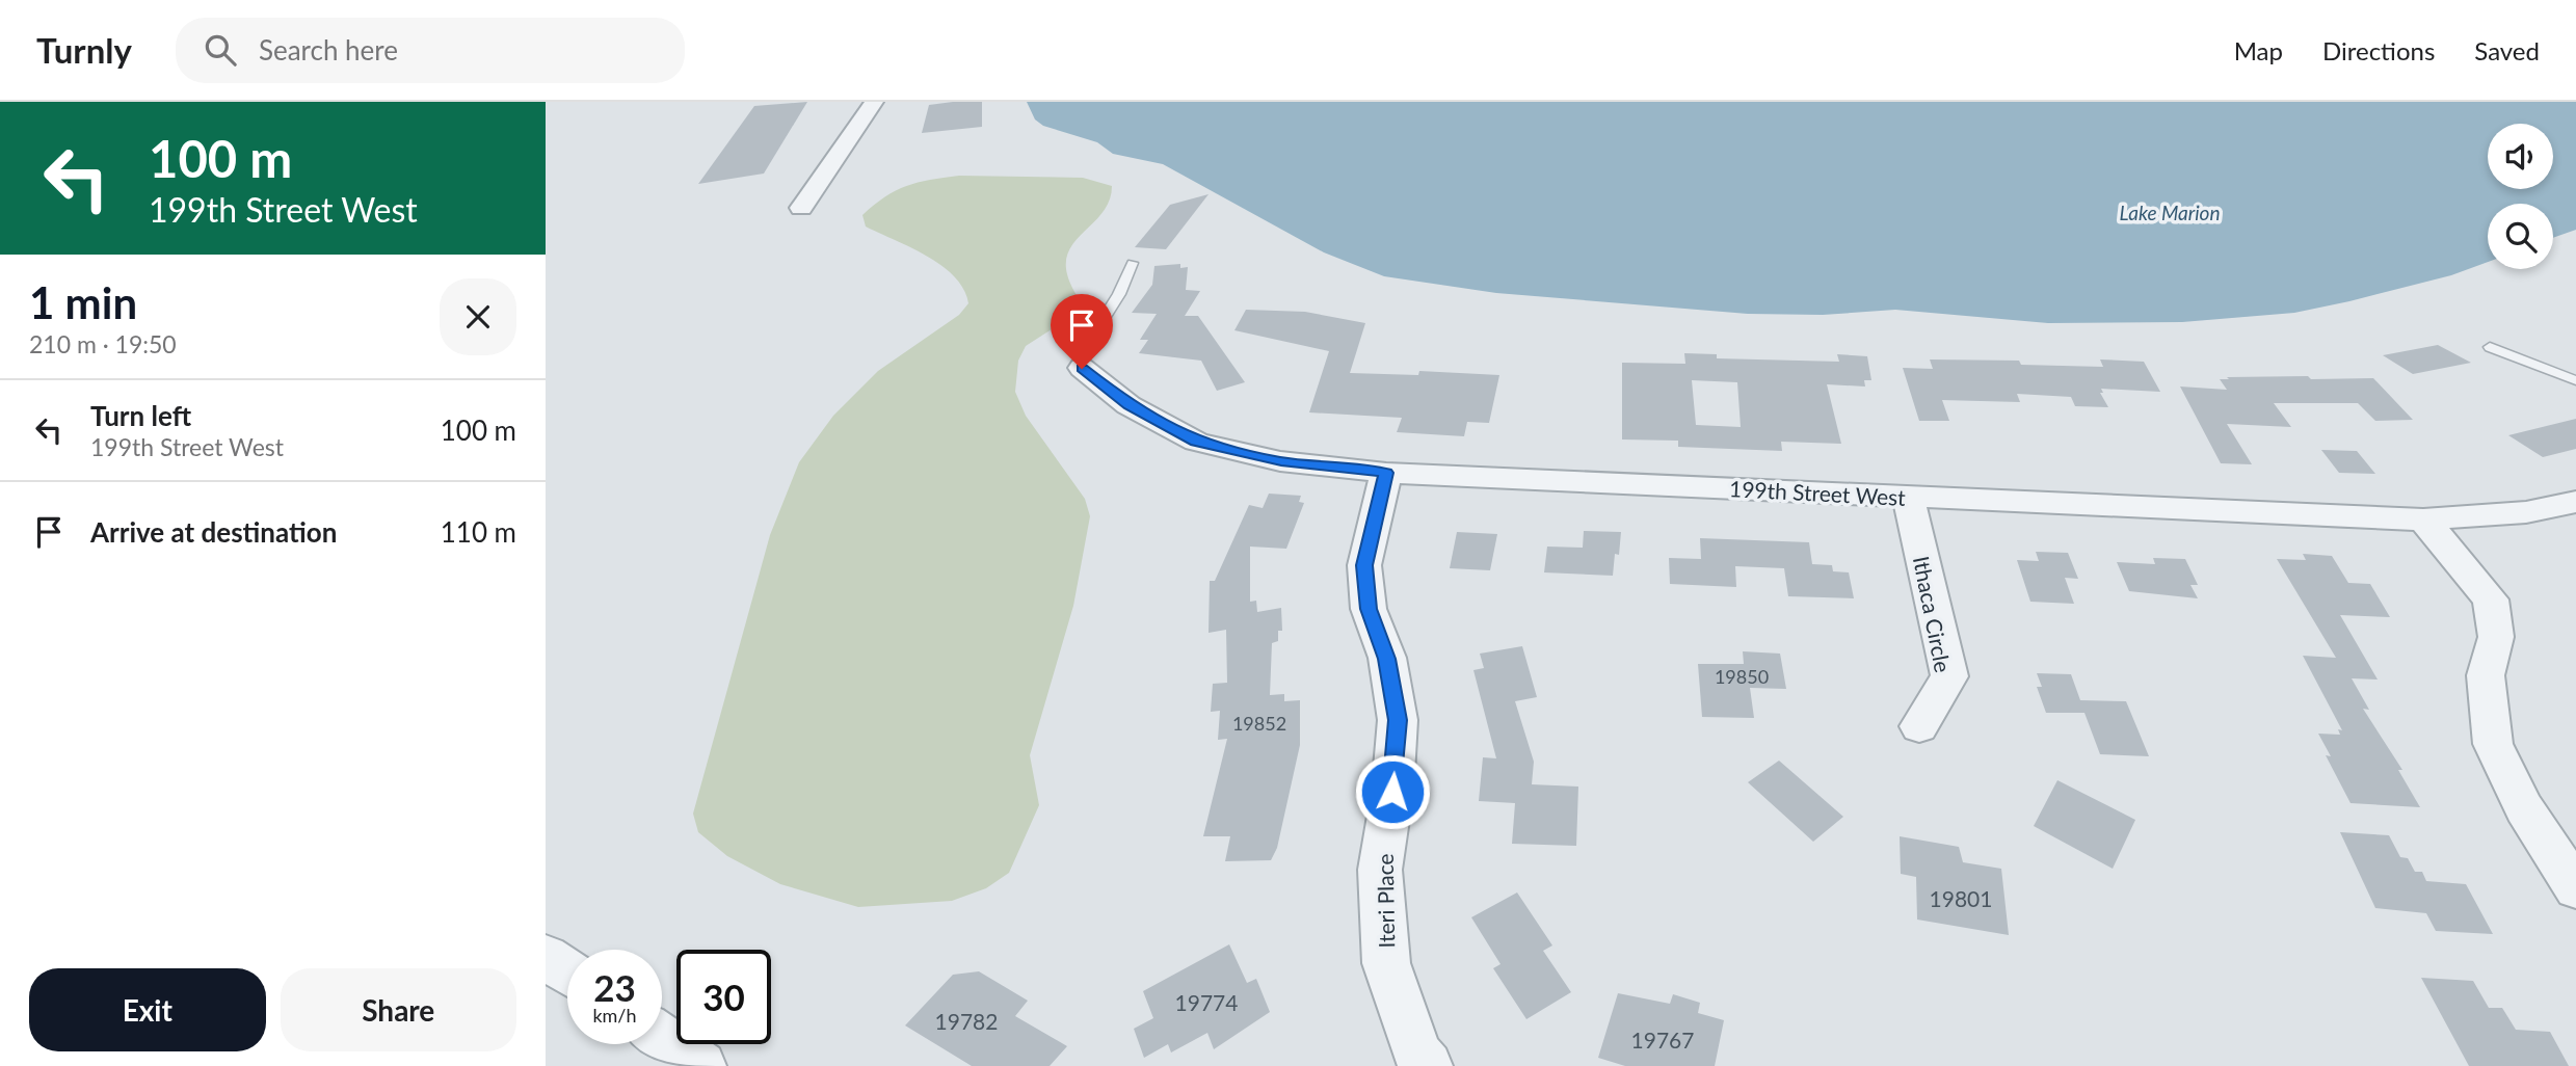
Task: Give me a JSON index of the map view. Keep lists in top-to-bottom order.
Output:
{
  "streets": {
    "street": ["199th Street West", "Ithaca Circle", "Iteri Place"]
  },
  "crossings": [
    ["199th Street West", "Ithaca Circle"],
    ["199th Street West", "Iteri Place"]
  ],
  "water": ["Lake Marion"],
  "house_numbers": [
    "19850",
    "19852",
    "19801",
    "19774",
    "19782",
    "19767"
  ],
  "page": {
    "header": "Turnly",
    "search": "Search here",
    "nav": ["Map", "Directions", "Saved"],
    "turn": ["100 m", "199th Street West"],
    "heading": ["1 min", "210 m · 19:50"],
    "list": [
      {
        "name": "Turn left",
        "note": "199th Street West",
        "value": "100 m"
      },
      {
        "name": "Arrive at destination",
        "value": "110 m"
      }
    ],
    "speed": "23 km/h",
    "limit": "30",
    "buttons": ["Exit", "Share"]
  }
}
